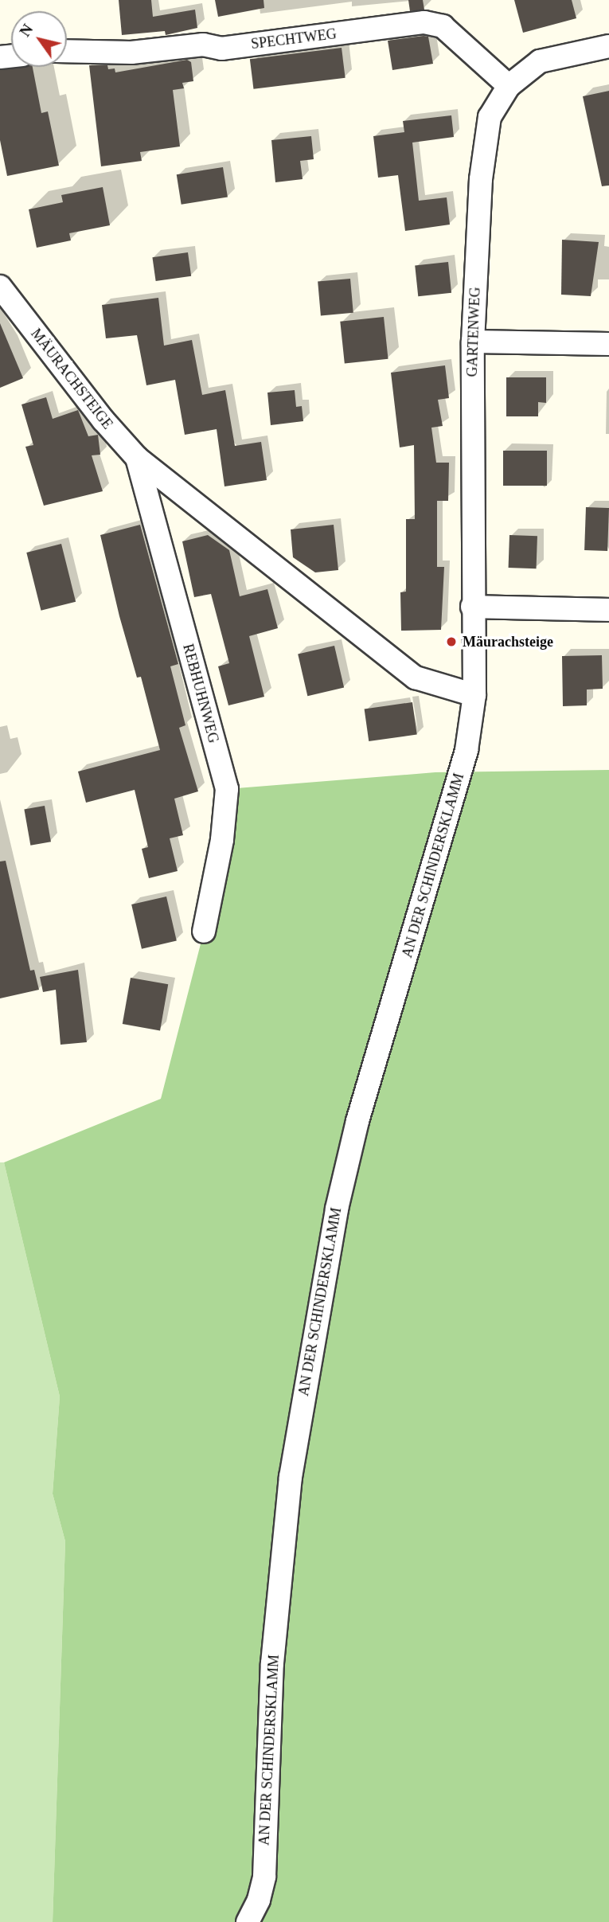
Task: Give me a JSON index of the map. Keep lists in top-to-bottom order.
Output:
{
  "streets": {
    "street": [
      "SPECHTWEG",
      "GARTENWEG",
      "MÄURACHSTEIGE",
      "REBHUHNWEG",
      "AN DER SCHINDERSKLAMM"
    ]
  },
  "crossings": [
    ["SPECHTWEG", "GARTENWEG"],
    ["GARTENWEG", "MÄURACHSTEIGE"],
    ["GARTENWEG", "AN DER SCHINDERSKLAMM"],
    ["MÄURACHSTEIGE", "REBHUHNWEG"],
    ["MÄURACHSTEIGE", "AN DER SCHINDERSKLAMM"]
  ],
  "places": ["Mäurachsteige"],
  "north": "top left"
}
